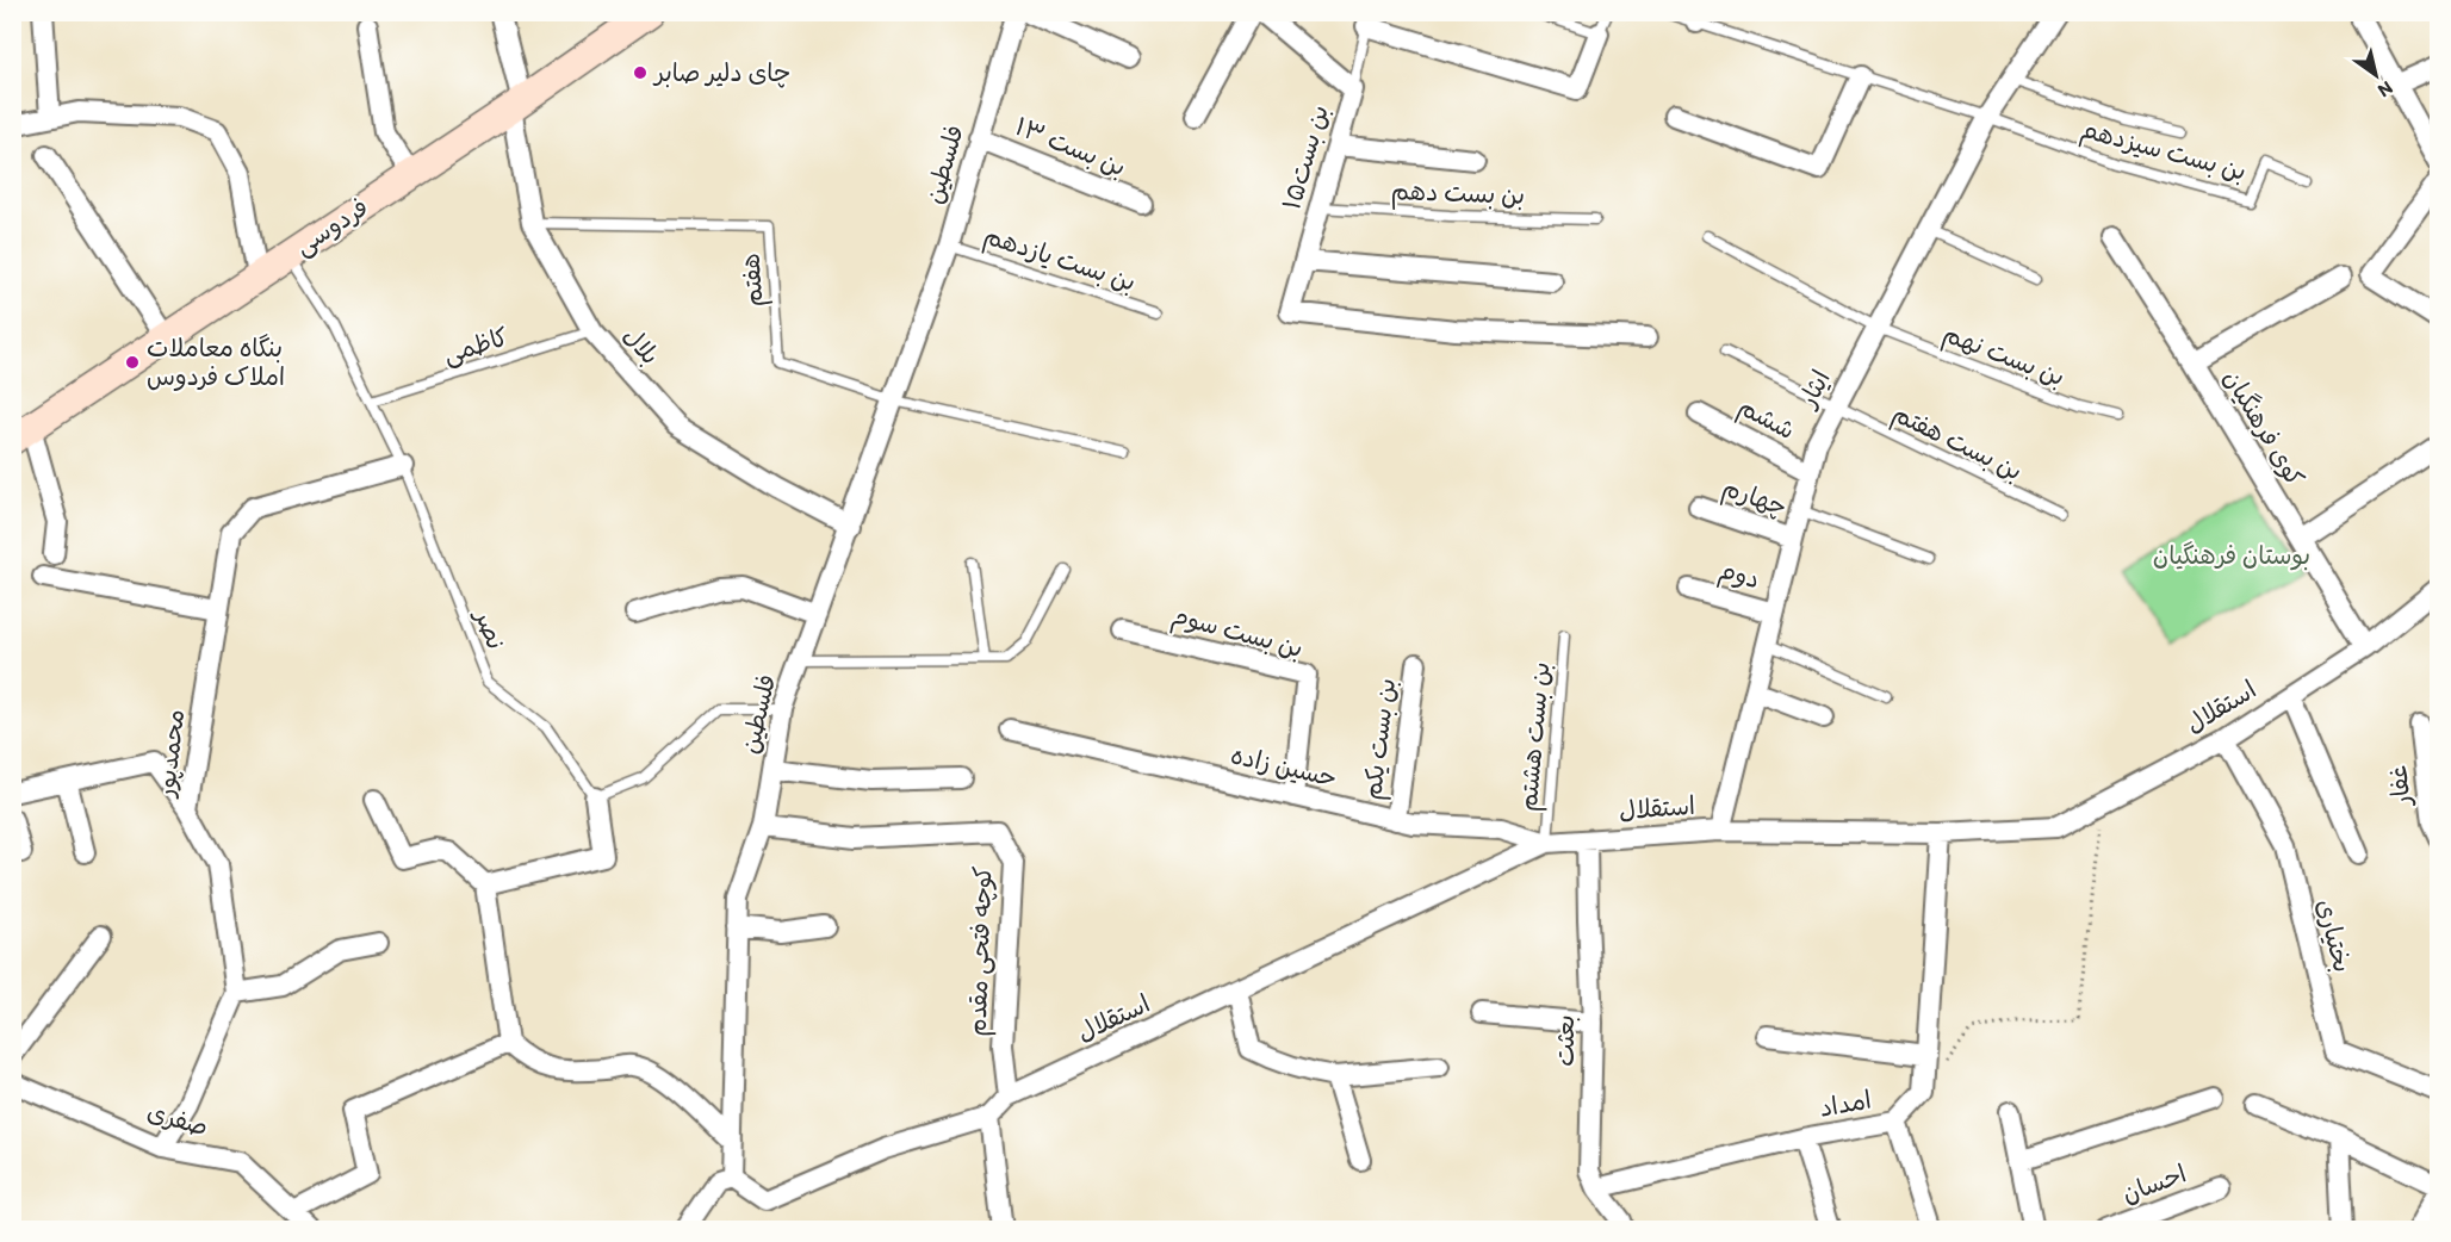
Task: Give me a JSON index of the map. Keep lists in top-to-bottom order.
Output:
{
  "streets": {
    "main road": ["فردوسی"],
    "street": [
      "بن بست ۱۳",
      "بن بست۱۵",
      "فلسطین",
      "بلال",
      "ایثار",
      "ششم",
      "کوی فرهنگیان",
      "چهارم",
      "دوم",
      "بن بست سوم",
      "استقلال",
      "بن بست یکم",
      "محمدپور",
      "حسین زاده",
      "غفار",
      "بختیاری",
      "کوچه فتحی مقدم",
      "بعثت",
      "امداد",
      "صفری",
      "احسان"
    ],
    "lane": [
      "بن بست سیزدهم",
      "بن بست دهم",
      "بن بست یازدهم",
      "هفتم",
      "کاظمی",
      "بن بست نهم",
      "بن بست هفتم",
      "نصر",
      "بن بست هشتم"
    ]
  },
  "crossings": [
    ["بن بست ۱۳", "فلسطین"],
    ["بن بست سیزدهم", "ایثار"],
    ["بن بست۱۵", "بن بست دهم"],
    ["فلسطین", "بن بست یازدهم"],
    ["فلسطین", "هفتم"],
    ["فلسطین", "بلال"],
    ["فلسطین", "کوچه فتحی مقدم"],
    ["فردوسی", "بلال"],
    ["فردوسی", "نصر"],
    ["هفتم", "بلال"],
    ["کاظمی", "بلال"],
    ["کاظمی", "نصر"],
    ["بن بست نهم", "ایثار"],
    ["ایثار", "ششم"],
    ["ایثار", "بن بست هفتم"],
    ["ایثار", "چهارم"],
    ["ایثار", "دوم"],
    ["ایثار", "استقلال"],
    ["کوی فرهنگیان", "استقلال"],
    ["نصر", "محمدپور"],
    ["بن بست سوم", "حسین زاده"],
    ["استقلال", "بن بست هشتم"],
    ["استقلال", "حسین زاده"],
    ["استقلال", "بختیاری"],
    ["استقلال", "کوچه فتحی مقدم"],
    ["استقلال", "بعثت"],
    ["بن بست هشتم", "حسین زاده"],
    ["بن بست یکم", "حسین زاده"],
    ["بعثت", "امداد"]
  ],
  "parks": ["بوستان فرهنگیان"],
  "places": ["چای دلیر صابر", "بنگاه معاملات املاک فردوس"],
  "north": "bottom right"
}
